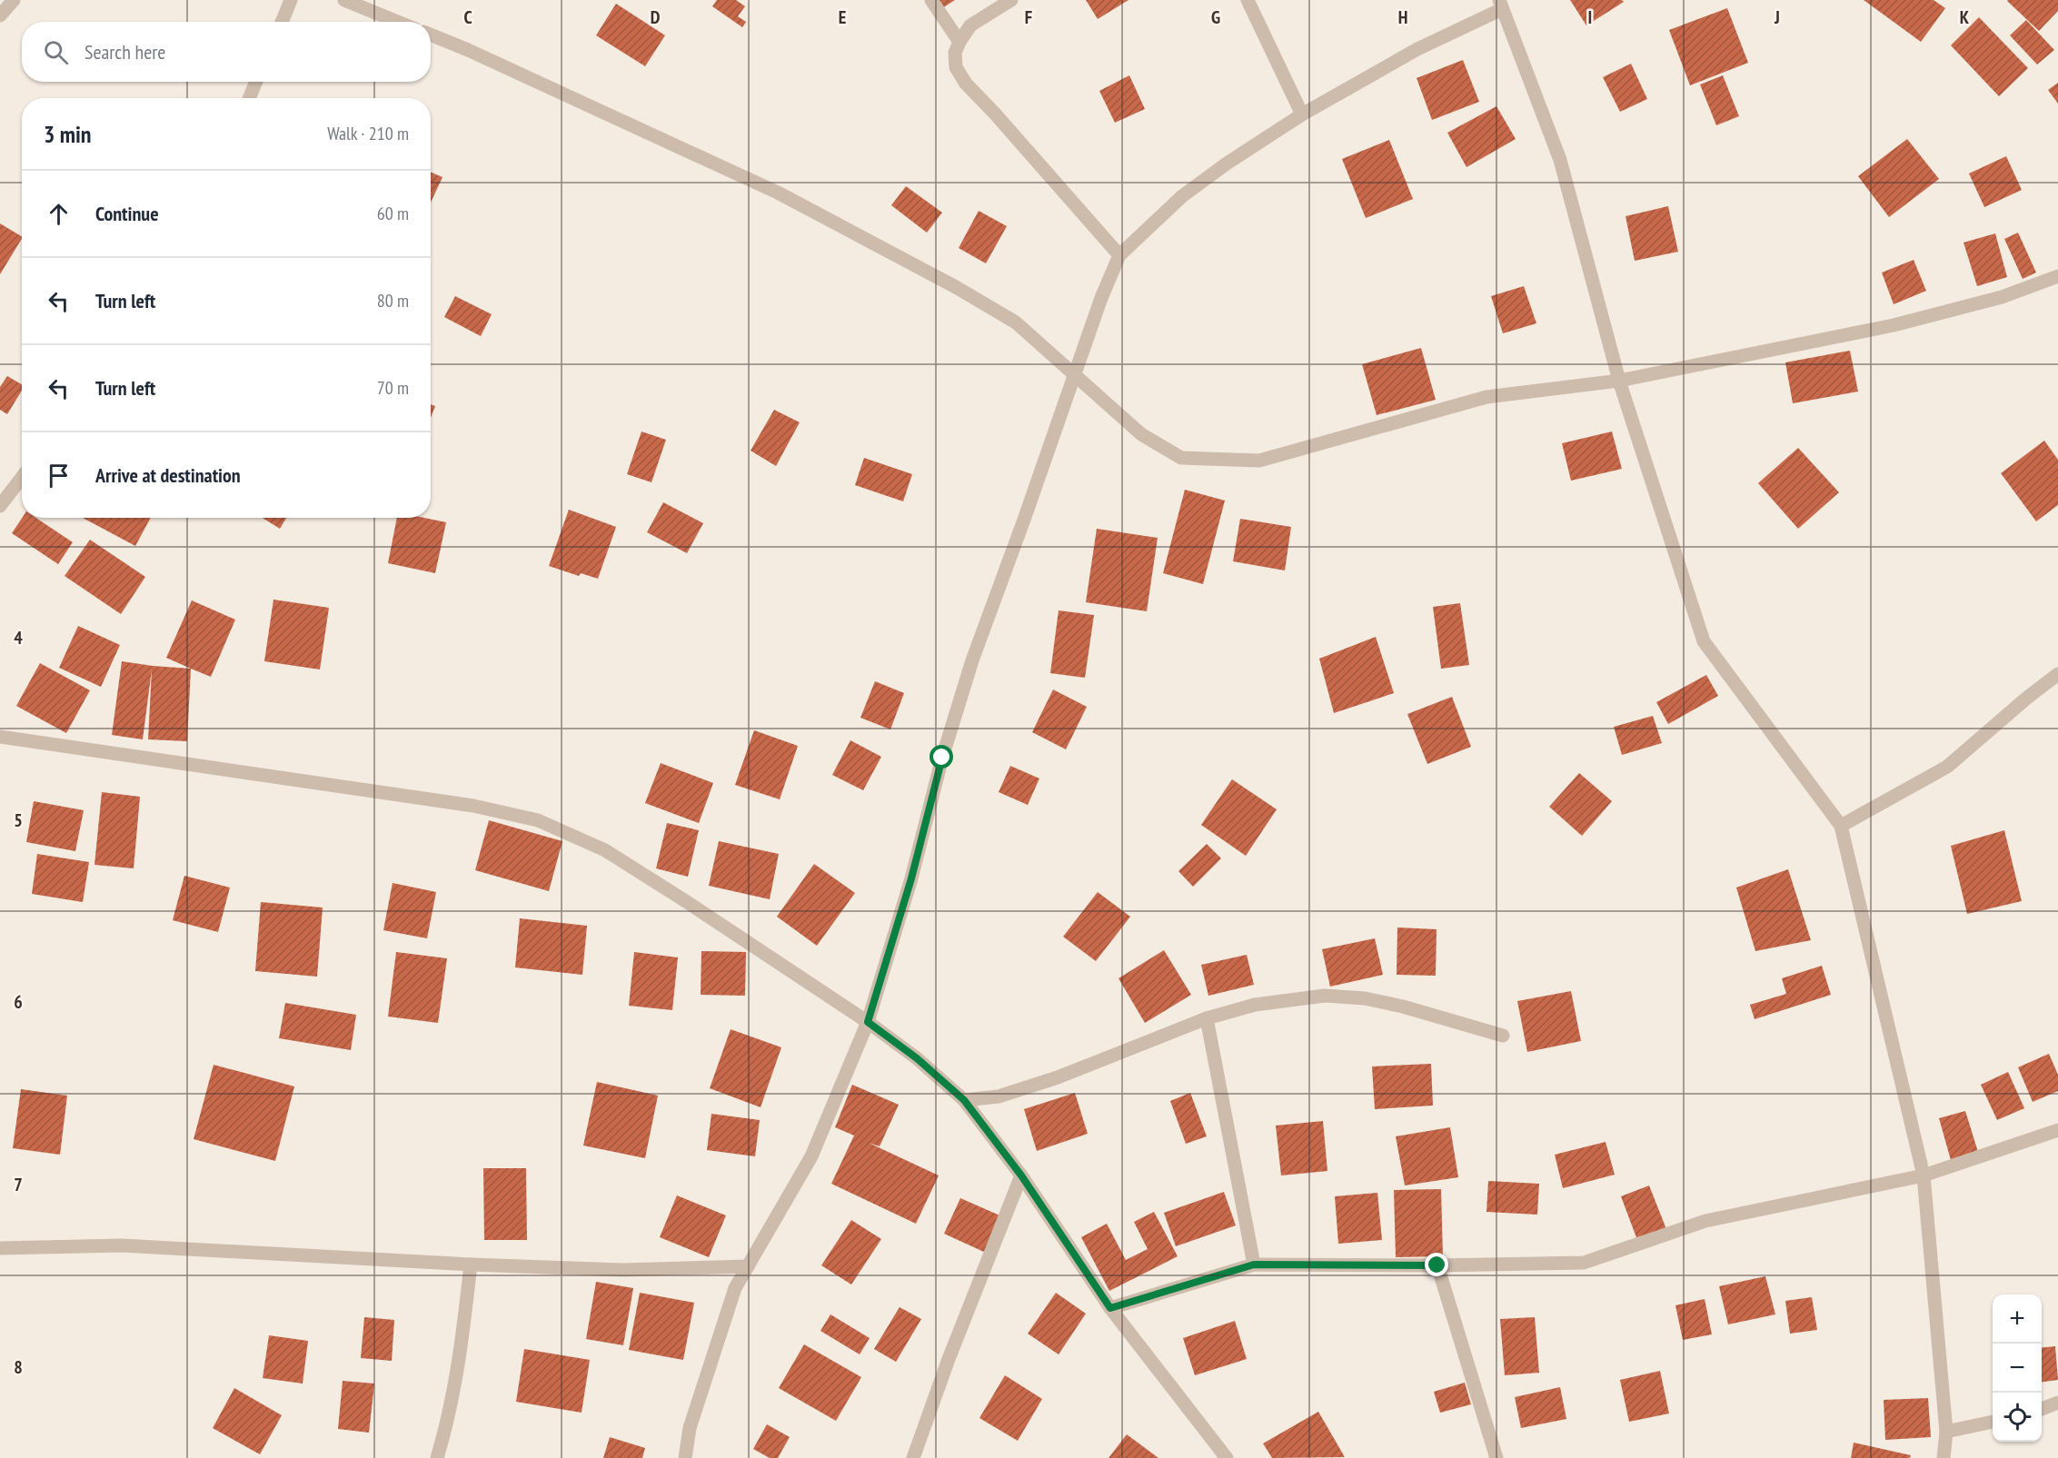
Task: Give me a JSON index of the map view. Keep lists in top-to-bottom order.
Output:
{
  "page": {
    "search": "Search here",
    "heading": ["3 min", "Walk · 210 m"],
    "list": [
      ["Continue", "60 m"],
      ["Turn left", "80 m"],
      ["Turn left", "70 m"],
      "Arrive at destination"
    ],
    "map_buttons": ["+", "−"]
  },
  "grid": {
    "columns": [
      "C",
      "D",
      "E",
      "F",
      "G",
      "H",
      "I",
      "J",
      "K"
    ],
    "rows": [
      "4",
      "5",
      "6",
      "7",
      "8"
    ]
  }
}
